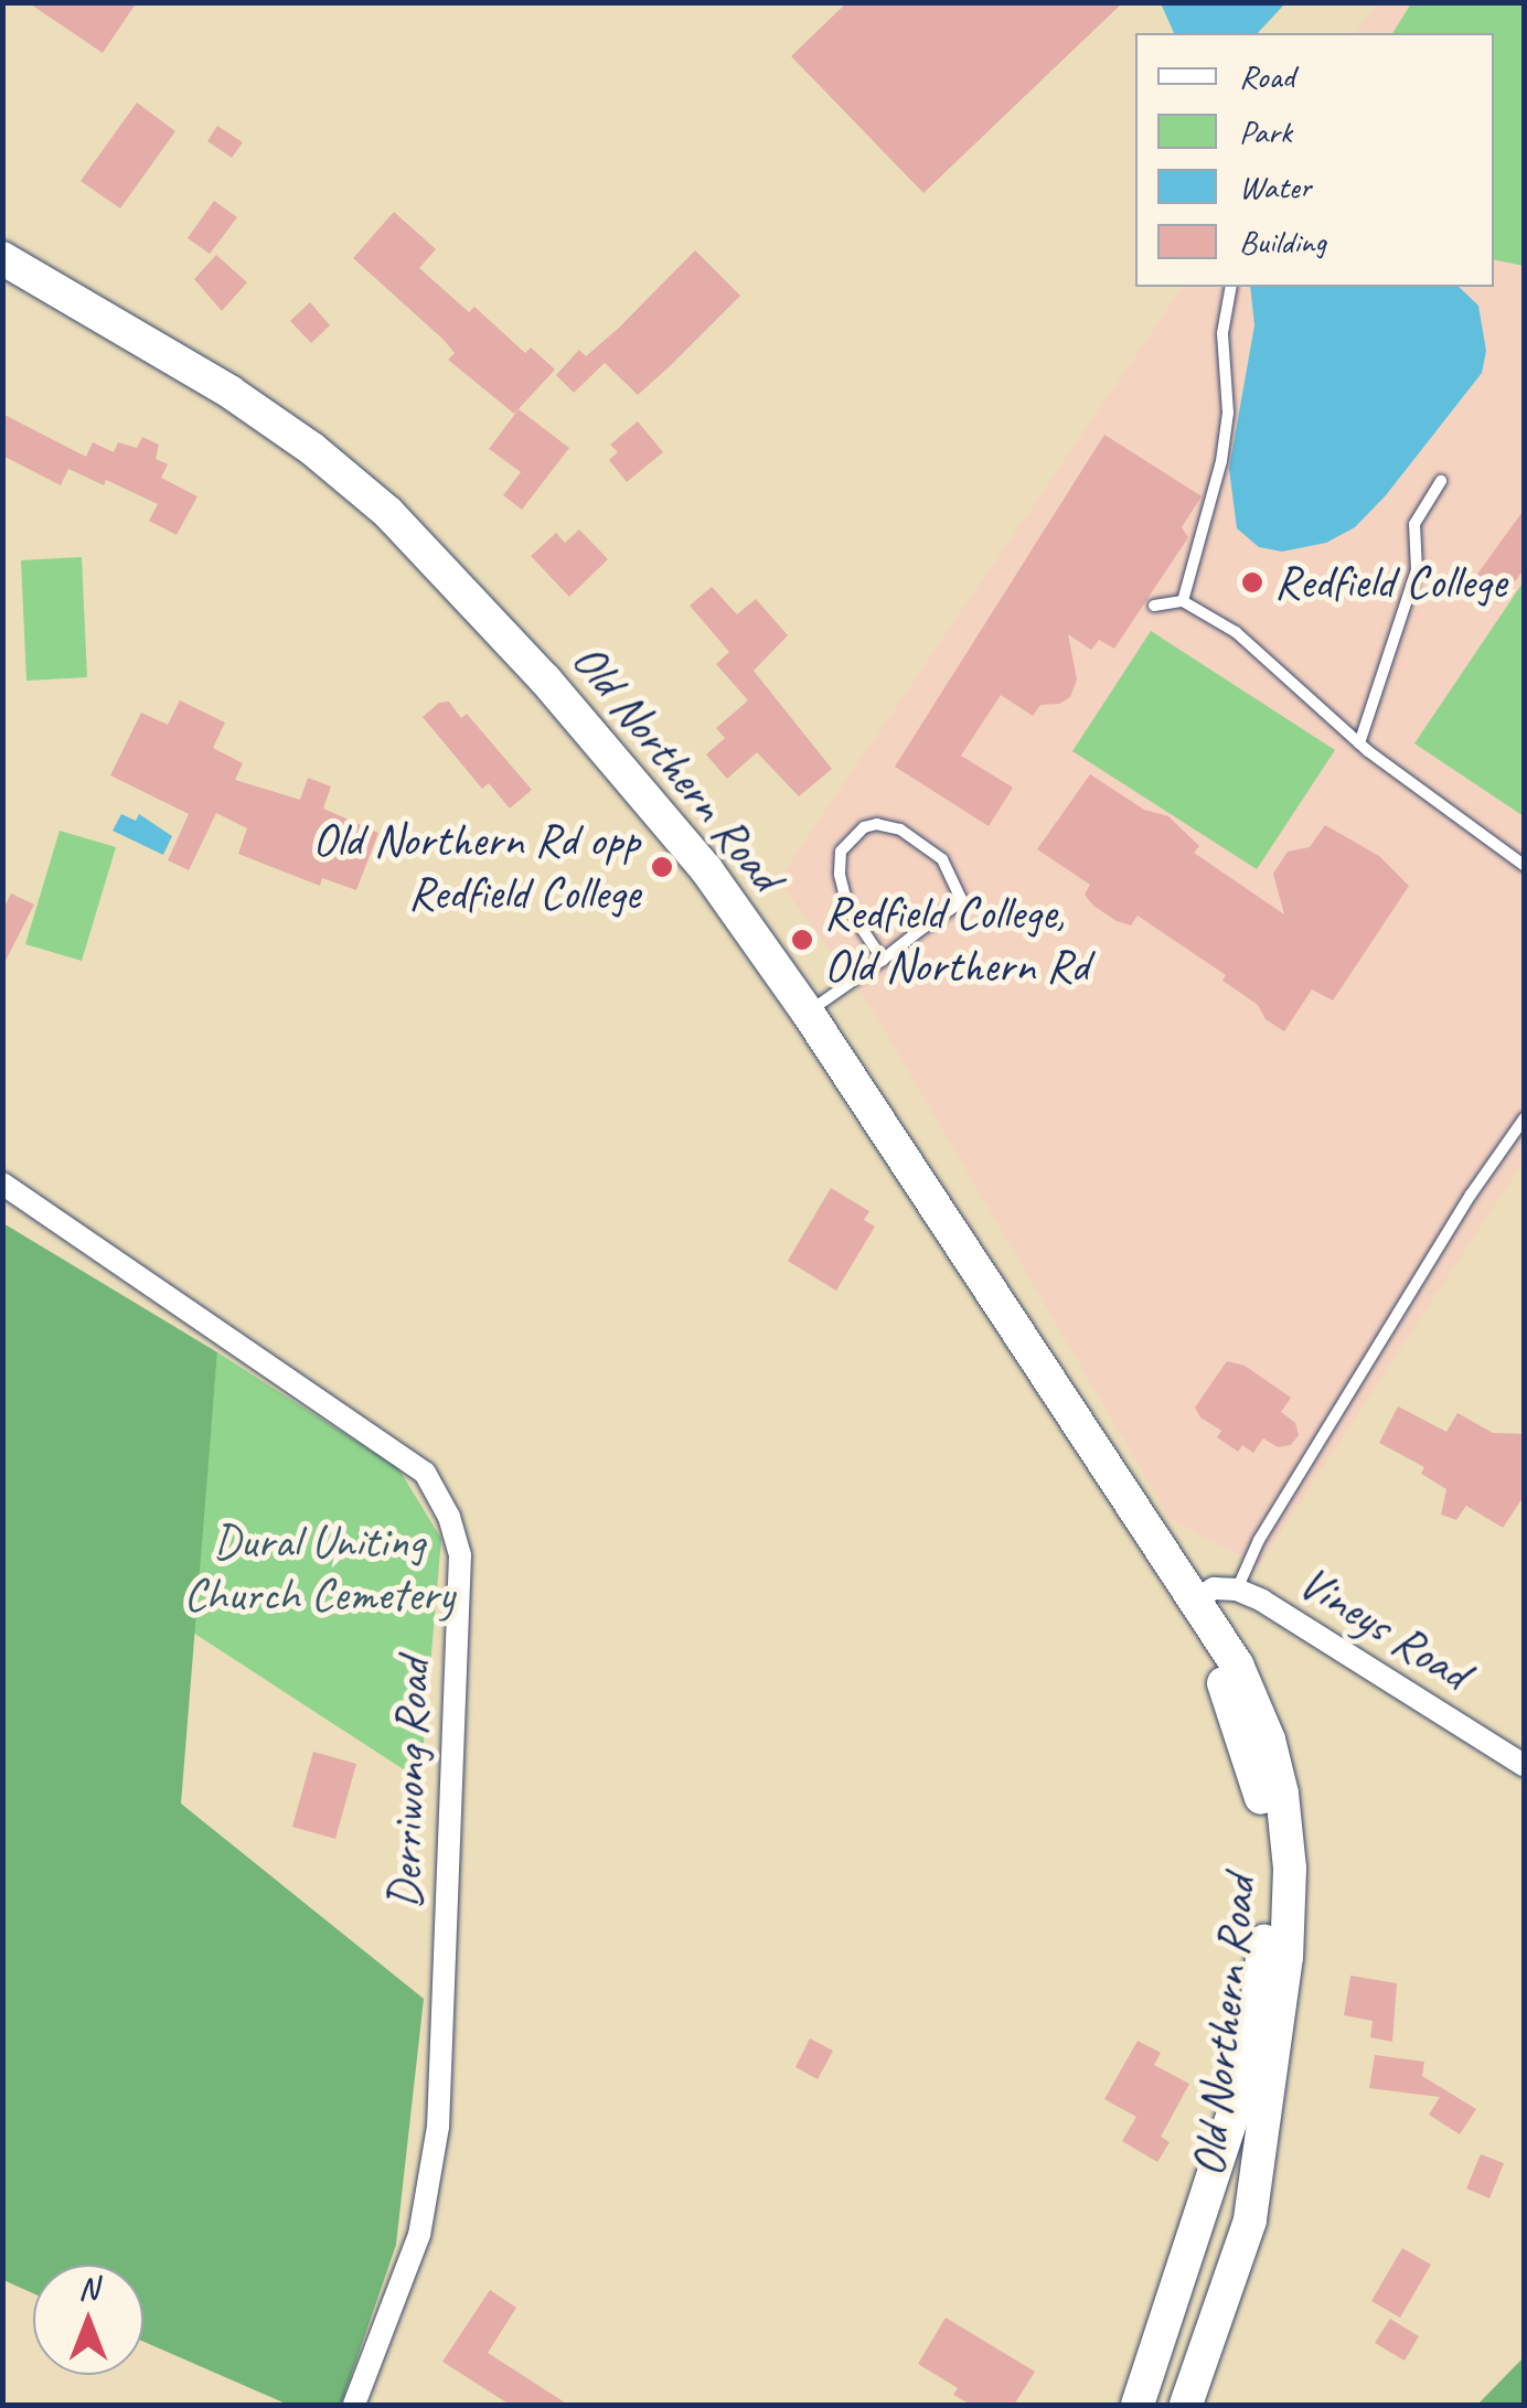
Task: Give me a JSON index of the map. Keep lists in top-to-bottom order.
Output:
{
  "streets": {
    "main road": ["Old Northern Road"],
    "street": ["Vineys Road", "Derriwong Road"]
  },
  "crossings": [
    ["Old Northern Road", "Vineys Road"]
  ],
  "parks": ["Dural Uniting Church Cemetery"],
  "places": ["Redfield College", "Old Northern Rd opp Redfield College", "Redfield College, Old Northern Rd"],
  "legend": [
    "Road",
    "Park",
    "Water",
    "Building"
  ],
  "north": "top"
}
